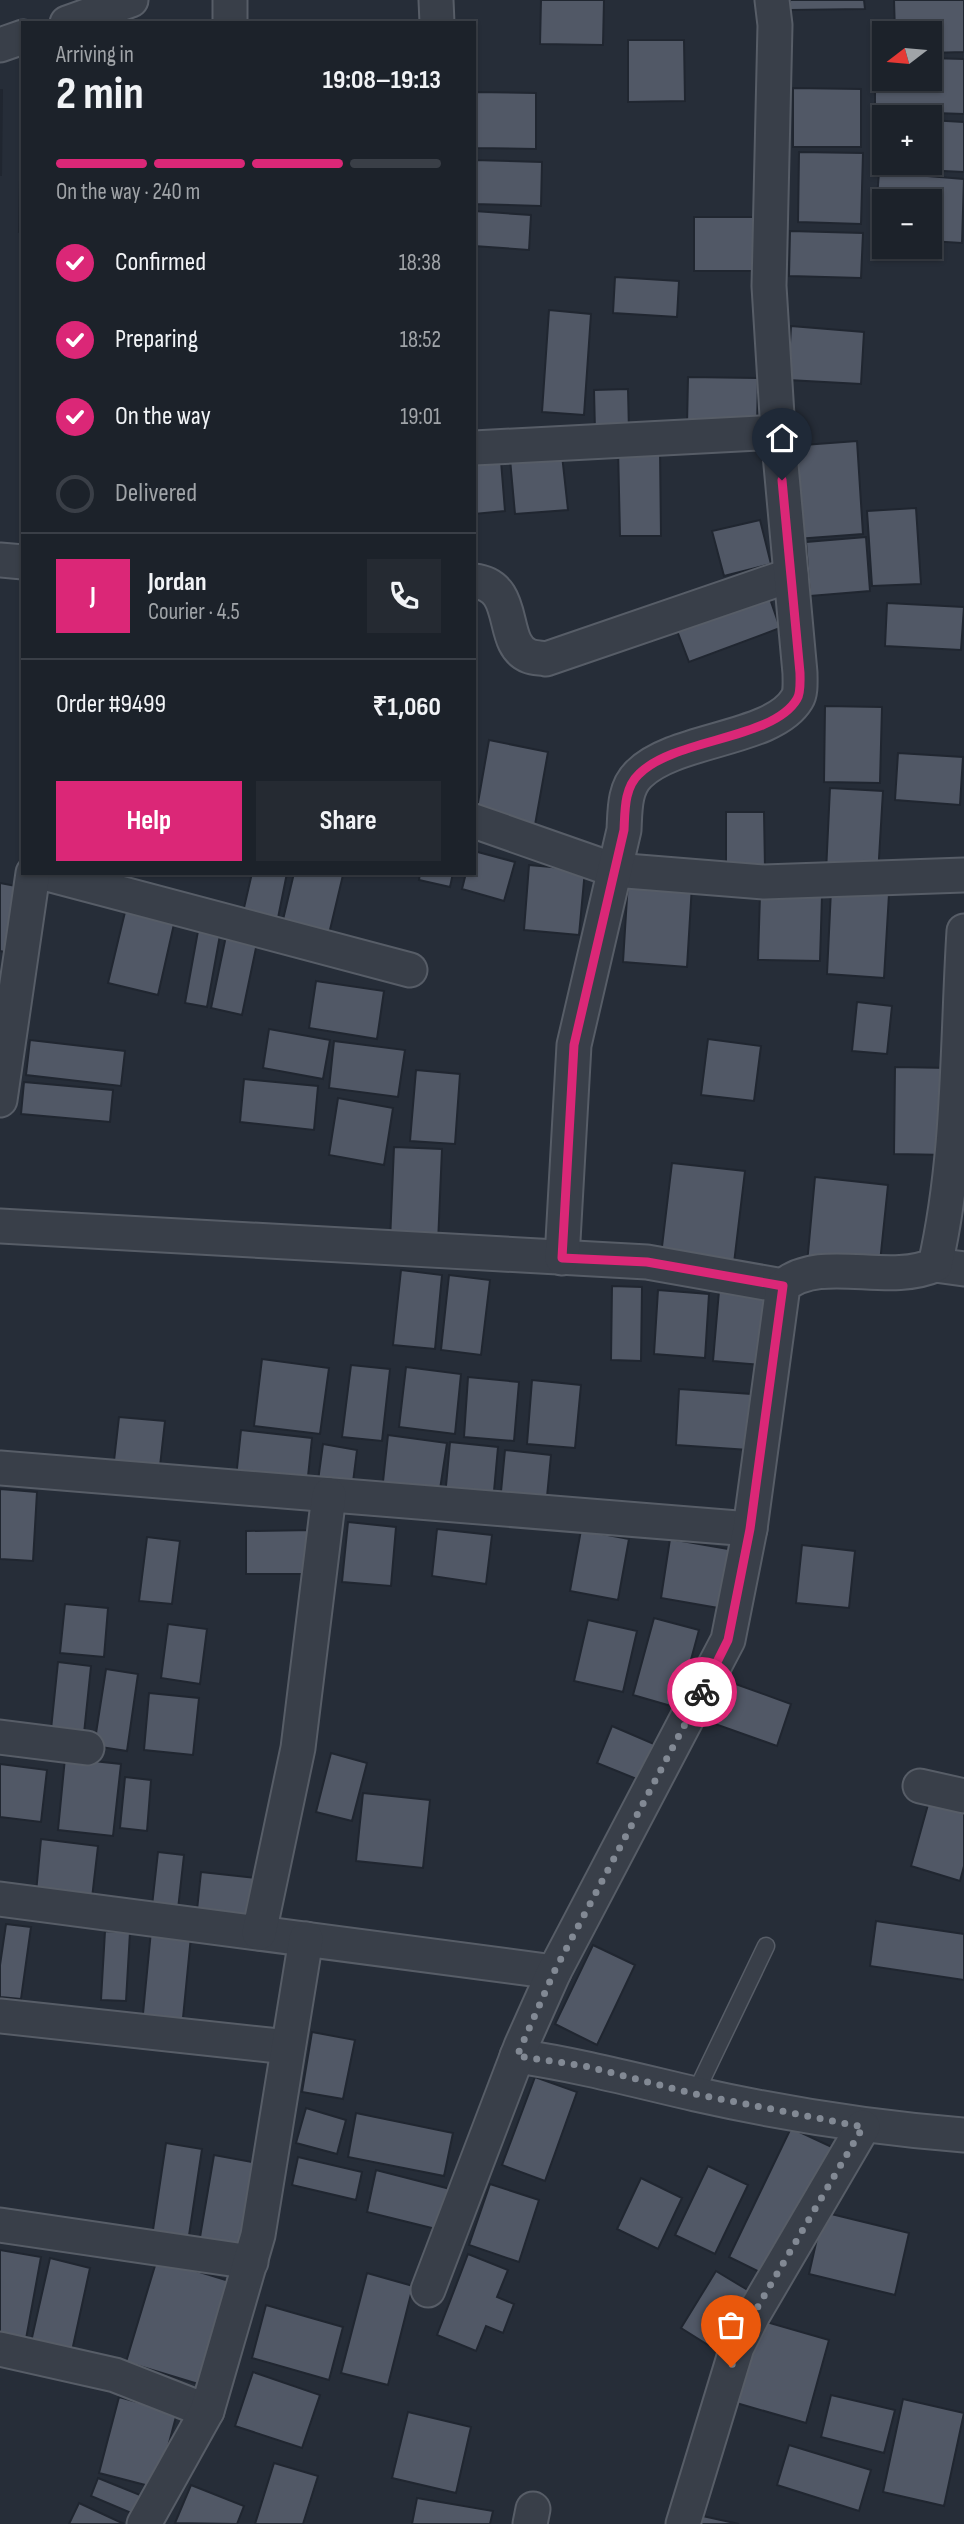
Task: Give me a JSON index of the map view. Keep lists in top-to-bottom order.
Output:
{
  "north": "left",
  "page": {
    "map_buttons": ["+", "−"],
    "heading": ["2 min", "Arriving in", "19:08–19:13"],
    "panel": [
      "Jordan",
      "Courier · 4.5",
      "Order #9499",
      "₹1,060"
    ],
    "bar": "On the way · 240 m",
    "list": [
      ["Confirmed", "18:38"],
      ["Preparing", "18:52"],
      ["On the way", "19:01"],
      "Delivered"
    ],
    "round": "J",
    "buttons": ["Help", "Share"]
  }
}
